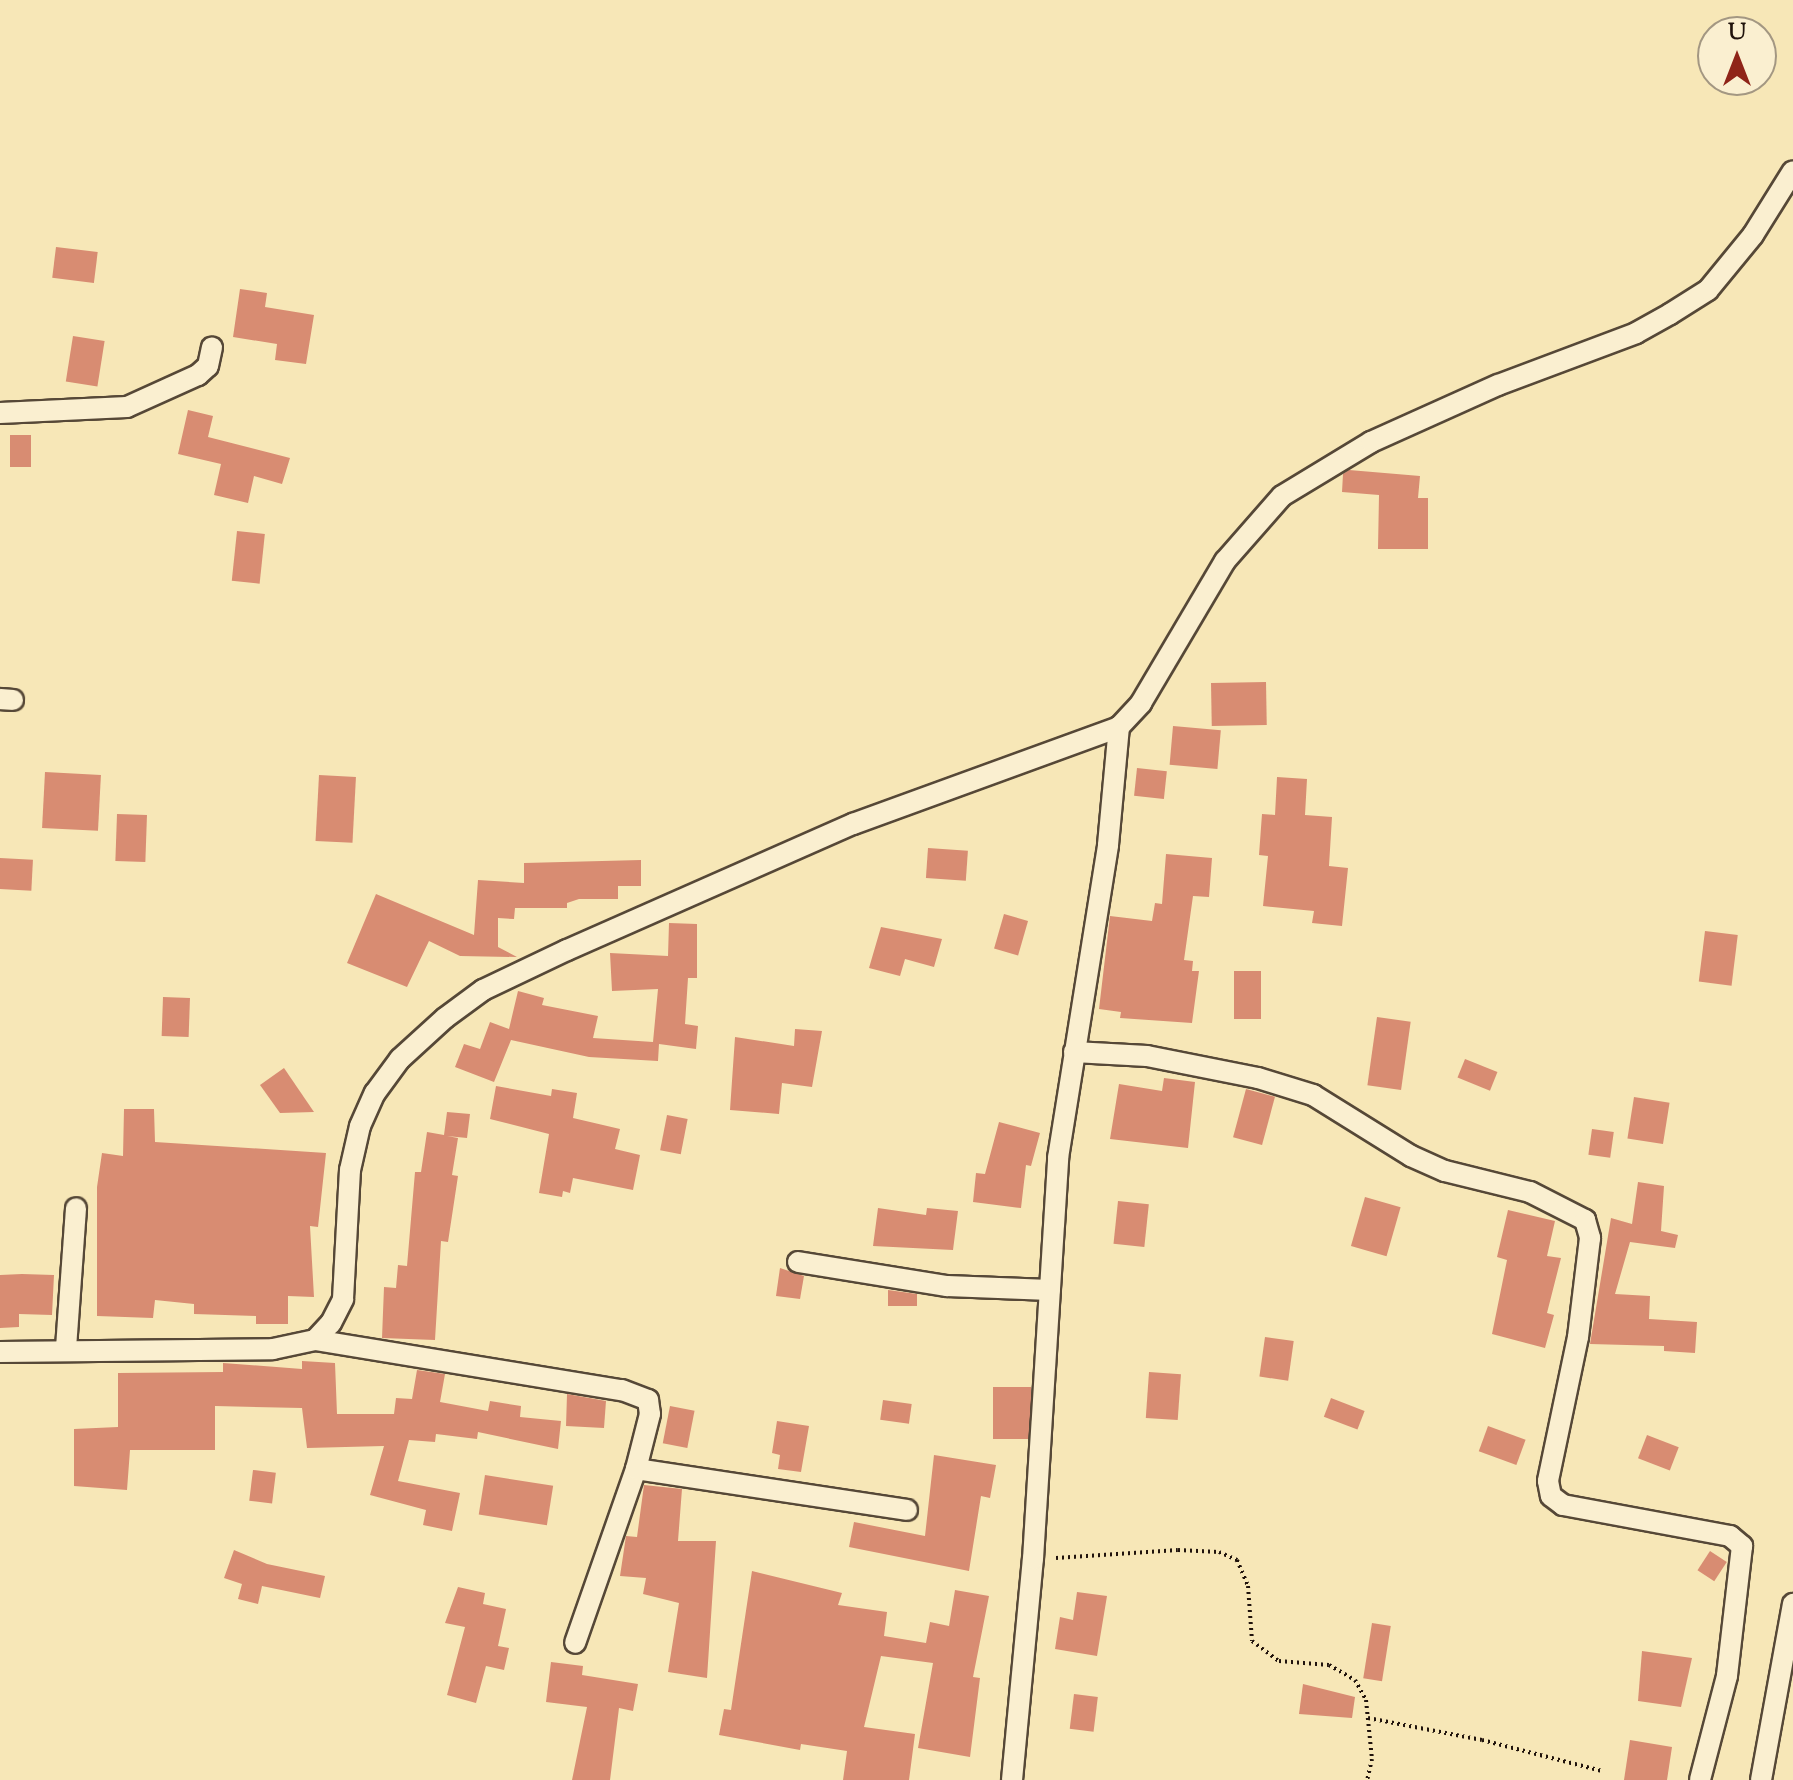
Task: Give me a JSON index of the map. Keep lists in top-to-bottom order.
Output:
{
  "north": "top"
}
